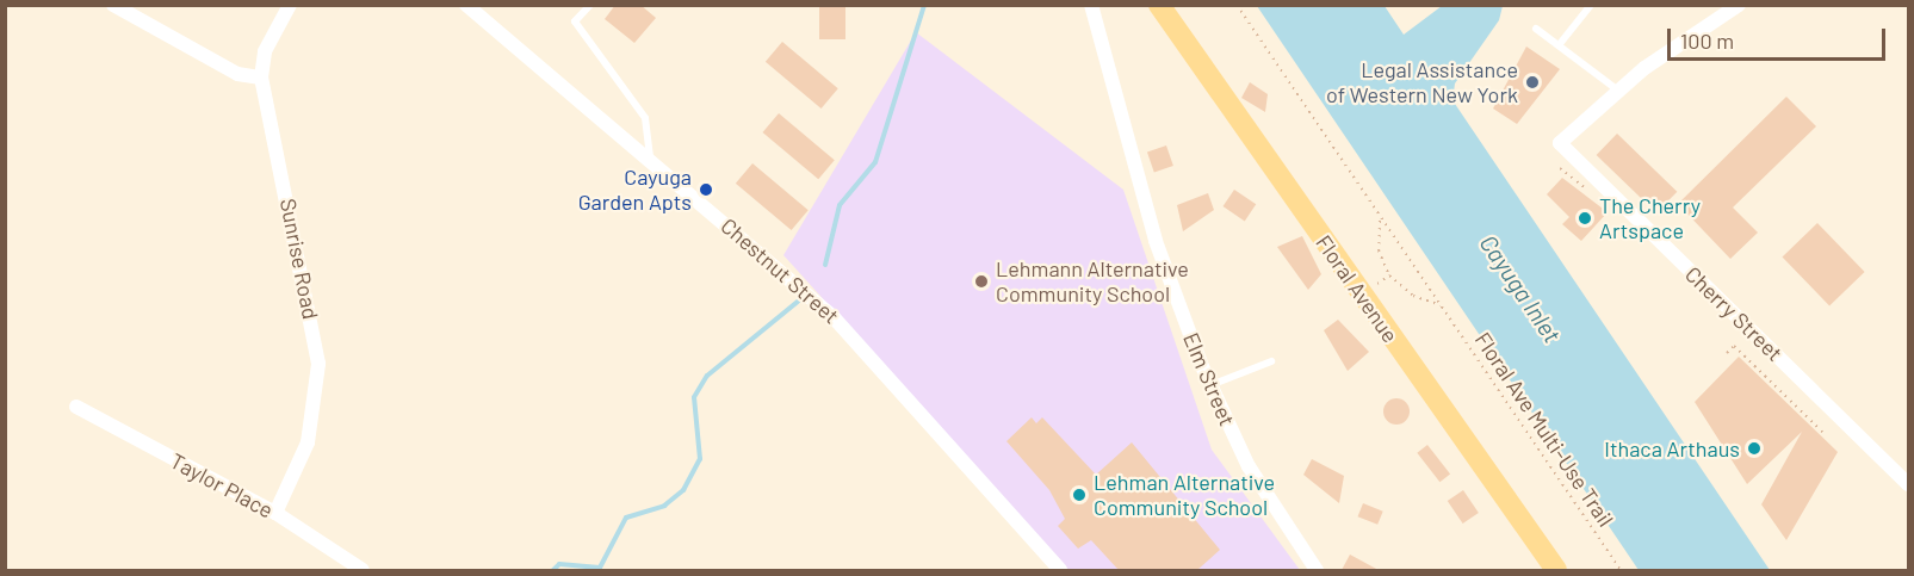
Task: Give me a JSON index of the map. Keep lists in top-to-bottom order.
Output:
{
  "streets": {
    "main road": ["Floral Avenue"],
    "street": [
      "Sunrise Road",
      "Chestnut Street",
      "Cherry Street",
      "Elm Street",
      "Taylor Place"
    ],
    "path": ["Floral Ave Multi-Use Trail"]
  },
  "crossings": [
    ["Sunrise Road", "Taylor Place"]
  ],
  "water": ["Cayuga Inlet"],
  "places": [
    "Legal Assistance of Western New York",
    "Cayuga Garden Apts",
    "The Cherry Artspace",
    "Lehmann Alternative Community School",
    "Ithaca Arthaus",
    "Lehman Alternative Community School"
  ],
  "scale_bar": "100 m"
}
